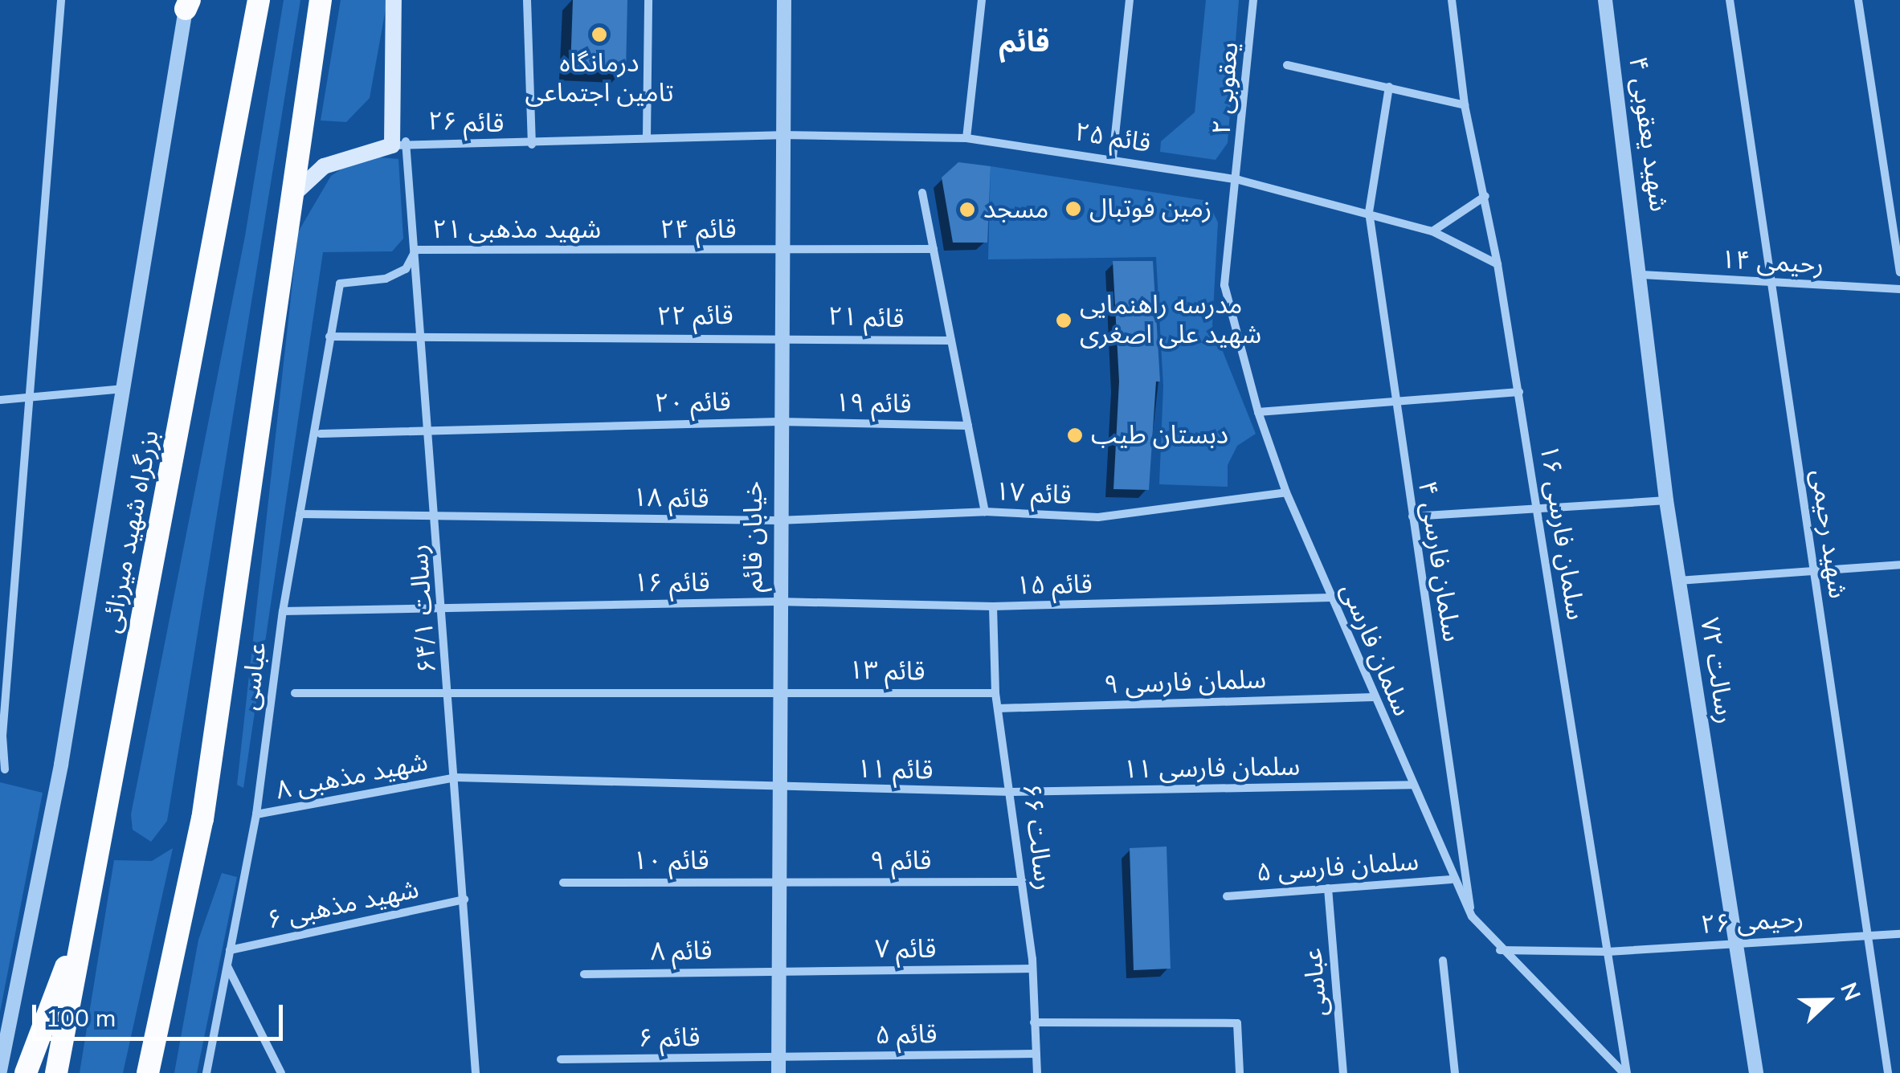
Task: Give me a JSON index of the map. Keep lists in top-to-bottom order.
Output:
{
  "streets": {
    "highway": ["بزرگراه شهید میرزائی"],
    "street": [
      "یعقوبی ۲",
      "قائم ۲۶",
      "شهید یعقوبی ۴",
      "قائم ۲۵",
      "شهید مذهبی ۲۱",
      "قائم ۲۴",
      "رحیمی ۱۴",
      "قائم ۲۲",
      "قائم ۲۱",
      "قائم ۲۰",
      "قائم ۱۹",
      "قائم ۱۷",
      "قائم ۱۸",
      "سلمان فارسی ۱۶",
      "شهید رحیمی",
      "خیابان قائم",
      "سلمان فارسی ۴",
      "قائم ۱۶",
      "قائم ۱۵",
      "رسالت ۶۴/۱",
      "سلمان فارسی",
      "رسالت ۷۲",
      "قائم ۱۳",
      "عباسی",
      "سلمان فارسی ۹",
      "سلمان فارسی ۱۱",
      "قائم ۱۱",
      "شهید مذهبی ۸",
      "رسالت ۶۶",
      "قائم ۱۰",
      "قائم ۹",
      "سلمان فارسی ۵",
      "شهید مذهبی ۶",
      "رحیمی ۲۶",
      "قائم ۷",
      "قائم ۸",
      "قائم ۵",
      "قائم ۶"
    ]
  },
  "crossings": [
    ["یعقوبی ۲", "قائم ۲۵"],
    ["یعقوبی ۲", "سلمان فارسی"],
    ["قائم ۲۶", "قائم ۲۵"],
    ["قائم ۲۶", "خیابان قائم"],
    ["قائم ۲۶", "رسالت ۶۴/۱"],
    ["شهید یعقوبی ۴", "رحیمی ۱۴"],
    ["شهید یعقوبی ۴", "رسالت ۷۲"],
    ["قائم ۲۵", "سلمان فارسی ۱۶"],
    ["قائم ۲۵", "خیابان قائم"],
    ["قائم ۲۵", "سلمان فارسی ۴"],
    ["قائم ۲۵", "سلمان فارسی"],
    ["شهید مذهبی ۲۱", "قائم ۲۴"],
    ["شهید مذهبی ۲۱", "رسالت ۶۴/۱"],
    ["شهید مذهبی ۲۱", "عباسی"],
    ["قائم ۲۴", "خیابان قائم"],
    ["رحیمی ۱۴", "شهید رحیمی"],
    ["رحیمی ۱۴", "رسالت ۷۲"],
    ["قائم ۲۲", "قائم ۲۱"],
    ["قائم ۲۲", "خیابان قائم"],
    ["قائم ۲۲", "رسالت ۶۴/۱"],
    ["قائم ۲۲", "عباسی"],
    ["قائم ۲۱", "خیابان قائم"],
    ["قائم ۲۰", "قائم ۱۹"],
    ["قائم ۲۰", "خیابان قائم"],
    ["قائم ۲۰", "رسالت ۶۴/۱"],
    ["قائم ۱۹", "خیابان قائم"],
    ["قائم ۱۷", "قائم ۱۸"],
    ["قائم ۱۷", "خیابان قائم"],
    ["قائم ۱۷", "سلمان فارسی"],
    ["قائم ۱۸", "خیابان قائم"],
    ["قائم ۱۸", "رسالت ۶۴/۱"],
    ["قائم ۱۸", "عباسی"],
    ["سلمان فارسی ۱۶", "سلمان فارسی"],
    ["سلمان فارسی ۱۶", "رحیمی ۲۶"],
    ["شهید رحیمی", "رحیمی ۲۶"],
    ["خیابان قائم", "قائم ۱۶"],
    ["خیابان قائم", "قائم ۱۵"],
    ["خیابان قائم", "قائم ۱۳"],
    ["خیابان قائم", "قائم ۱۱"],
    ["خیابان قائم", "قائم ۱۰"],
    ["خیابان قائم", "قائم ۹"],
    ["خیابان قائم", "قائم ۷"],
    ["خیابان قائم", "قائم ۸"],
    ["خیابان قائم", "قائم ۵"],
    ["خیابان قائم", "قائم ۶"],
    ["سلمان فارسی ۴", "سلمان فارسی"],
    ["قائم ۱۶", "قائم ۱۵"],
    ["قائم ۱۶", "رسالت ۶۴/۱"],
    ["قائم ۱۶", "عباسی"],
    ["قائم ۱۵", "سلمان فارسی"],
    ["قائم ۱۵", "رسالت ۶۶"],
    ["رسالت ۶۴/۱", "قائم ۱۳"],
    ["رسالت ۶۴/۱", "عباسی"],
    ["رسالت ۶۴/۱", "شهید مذهبی ۸"],
    ["رسالت ۶۴/۱", "شهید مذهبی ۶"],
    ["سلمان فارسی", "سلمان فارسی ۹"],
    ["سلمان فارسی", "سلمان فارسی ۱۱"],
    ["سلمان فارسی", "سلمان فارسی ۵"],
    ["سلمان فارسی", "رحیمی ۲۶"],
    ["رسالت ۷۲", "رحیمی ۲۶"],
    ["قائم ۱۳", "رسالت ۶۶"],
    ["عباسی", "شهید مذهبی ۸"],
    ["عباسی", "سلمان فارسی ۵"],
    ["عباسی", "شهید مذهبی ۶"],
    ["سلمان فارسی ۹", "رسالت ۶۶"],
    ["سلمان فارسی ۱۱", "قائم ۱۱"],
    ["سلمان فارسی ۱۱", "رسالت ۶۶"],
    ["قائم ۱۱", "شهید مذهبی ۸"],
    ["قائم ۱۱", "رسالت ۶۶"],
    ["رسالت ۶۶", "قائم ۹"],
    ["رسالت ۶۶", "قائم ۷"],
    ["رسالت ۶۶", "قائم ۵"],
    ["قائم ۱۰", "قائم ۹"],
    ["قائم ۷", "قائم ۸"],
    ["قائم ۵", "قائم ۶"]
  ],
  "districts": ["قائم"],
  "places": [
    "درمانگاه تامین اجتماعی",
    "زمین فوتبال",
    "مسجد",
    "مدرسه راهنمایی شهید علی اصغری",
    "دبستان طیب"
  ],
  "scale_bar": "100 m",
  "north": "right"
}
